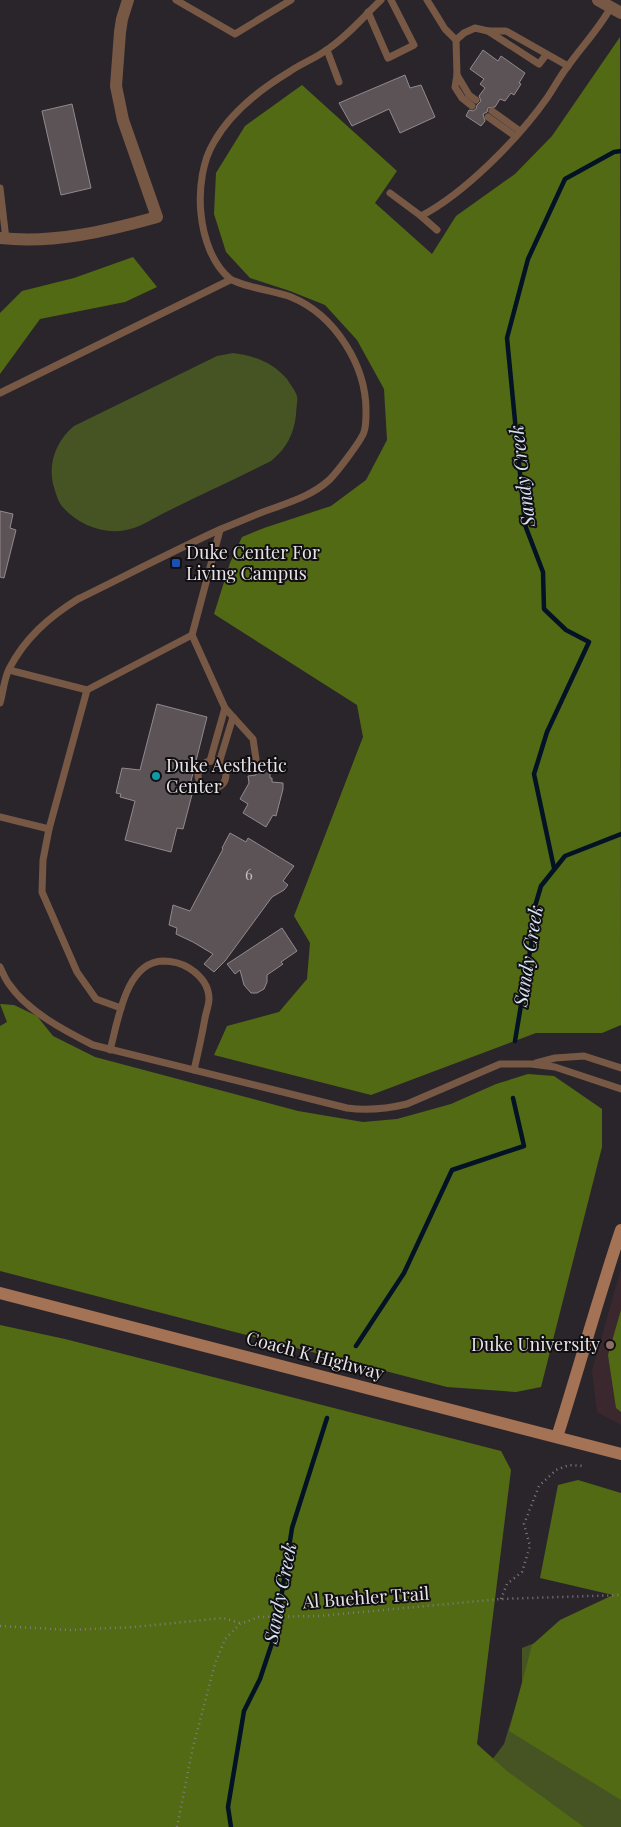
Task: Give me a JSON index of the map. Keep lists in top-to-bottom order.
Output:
{
  "streets": {
    "main road": ["Coach K Highway"],
    "path": ["Al Buehler Trail"]
  },
  "water": ["Sandy Creek"],
  "places": {
    "transit": ["Duke Center For Living Campus"],
    "other": ["Duke Aesthetic Center", "Duke University"]
  },
  "house_numbers": ["6"]
}
